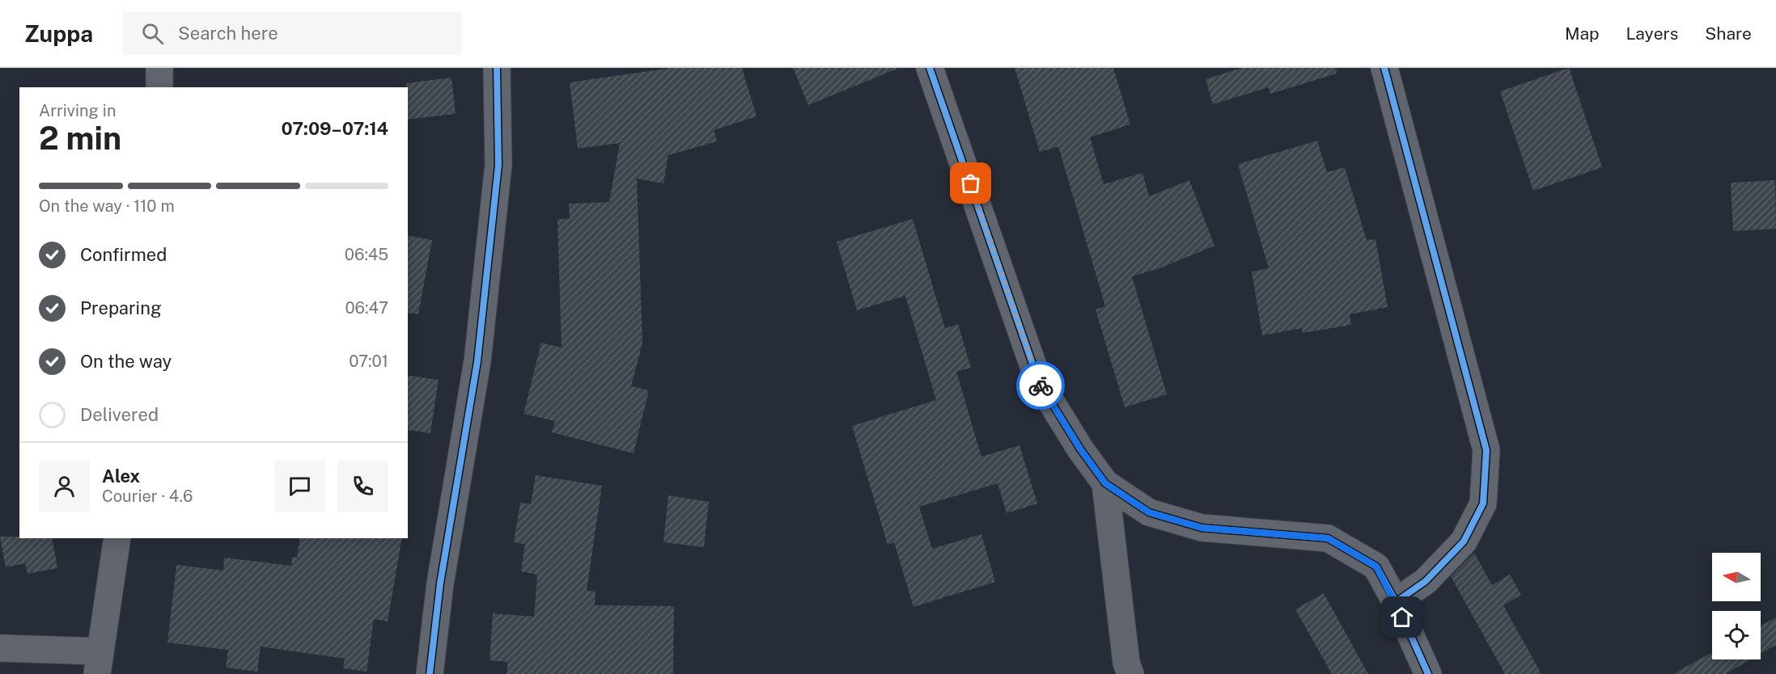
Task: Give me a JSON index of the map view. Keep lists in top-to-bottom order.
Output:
{
  "north": "left",
  "page": {
    "header": "Zuppa",
    "search": "Search here",
    "nav": ["Map", "Layers", "Share"],
    "heading": ["2 min", "Arriving in", "07:09–07:14"],
    "panel": ["Alex", "Courier · 4.6"],
    "bar": "On the way · 110 m",
    "list": [
      ["Confirmed", "06:45"],
      ["Preparing", "06:47"],
      ["On the way", "07:01"],
      "Delivered"
    ]
  }
}
